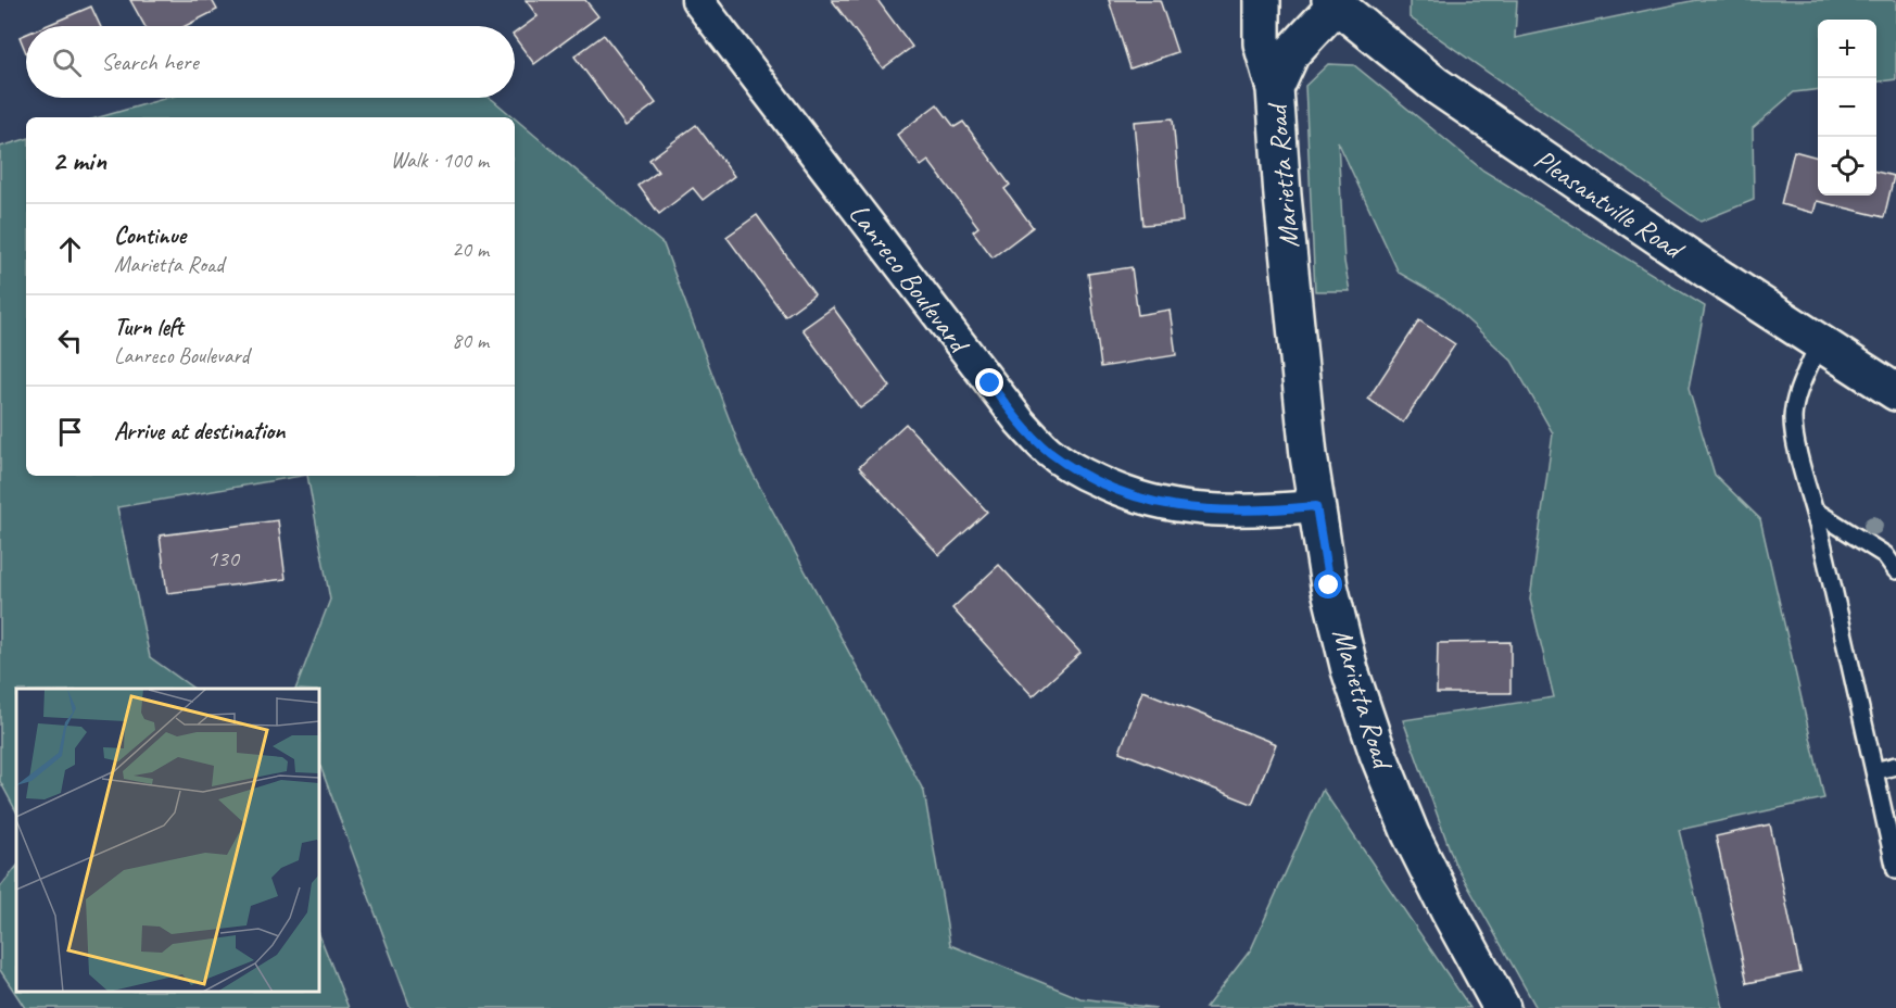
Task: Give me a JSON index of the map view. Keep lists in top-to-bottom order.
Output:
{
  "streets": {
    "street": ["Marietta Road", "Pleasantville Road", "Lanreco Boulevard"]
  },
  "crossings": [
    ["Marietta Road", "Pleasantville Road"],
    ["Marietta Road", "Lanreco Boulevard"]
  ],
  "house_numbers": ["130"],
  "page": {
    "map_buttons": ["+", "−"],
    "search": "Search here",
    "heading": ["2 min", "Walk · 100 m"],
    "list": [
      ["Continue", "Marietta Road", "20 m"],
      ["Turn left", "Lanreco Boulevard", "80 m"],
      "Arrive at destination"
    ]
  }
}
